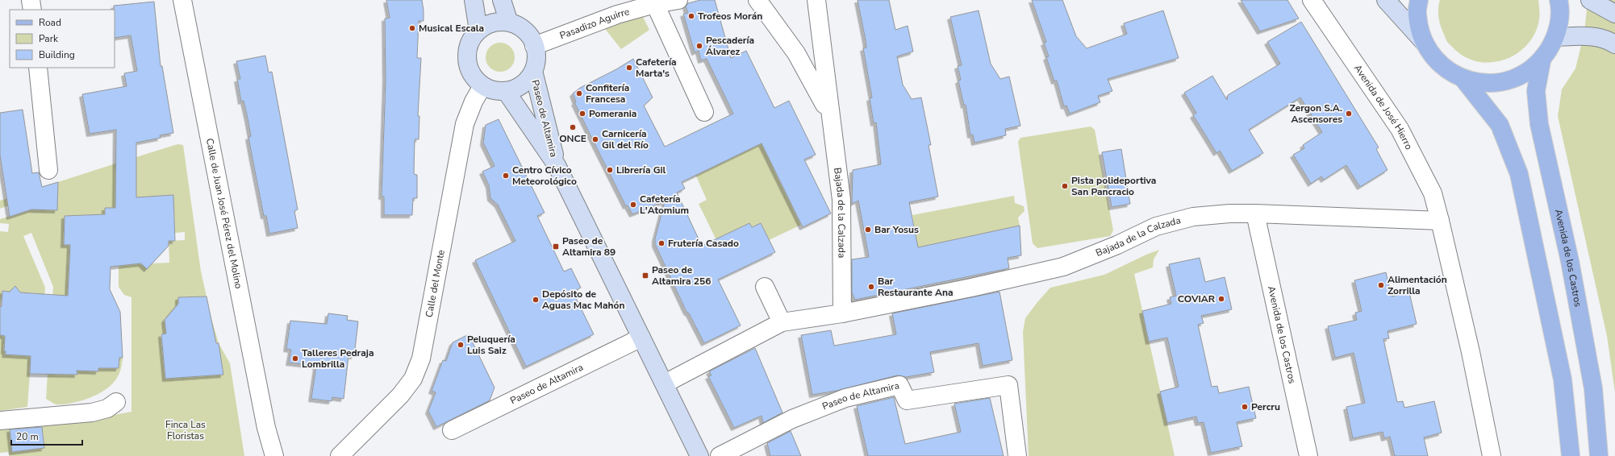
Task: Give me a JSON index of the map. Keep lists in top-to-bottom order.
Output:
{
  "streets": {
    "main road": ["Paseo de Altamira", "Avenida de los Castros"],
    "street": [
      "Pasadizo Aguirre",
      "Avenida de José Hierro",
      "Bajada de la Calzada",
      "Calle de Juan José Pérez del Molino",
      "Calle del Monte"
    ]
  },
  "crossings": [
    ["Pasadizo Aguirre", "Paseo de Altamira"],
    ["Pasadizo Aguirre", "Calle del Monte"],
    ["Avenida de José Hierro", "Bajada de la Calzada"],
    ["Paseo de Altamira", "Bajada de la Calzada"],
    ["Paseo de Altamira", "Calle del Monte"],
    ["Bajada de la Calzada", "Avenida de los Castros"]
  ],
  "parks": ["Finca Las Floristas"],
  "places": {
    "other": [
      "Trofeos Morán",
      "Musical Escala",
      "Pescadería Álvarez",
      "Cafetería Marta's",
      "Confitería Francesa",
      "Pomerania",
      "Zergon S.A. Ascensores",
      "ONCE",
      "Carnicería Gil del Río",
      "Librería Gil",
      "Centro Cívico Meteorológico",
      "Pista polideportiva San Pancracio",
      "Cafetería L'Atomium",
      "Bar Yosus",
      "Frutería Casado",
      "Alimentación Zorrilla",
      "Bar Restaurante Ana",
      "COVIAR",
      "Depósito de Aguas Mac Mahón",
      "Peluquería Luis Saiz",
      "Talleres Pedraja Lombrilla",
      "Percru"
    ],
    "transit": ["Paseo de Altamira 89", "Paseo de Altamira 256"]
  },
  "legend": ["Road", "Park", "Building"],
  "scale_bar": "20 m"
}
